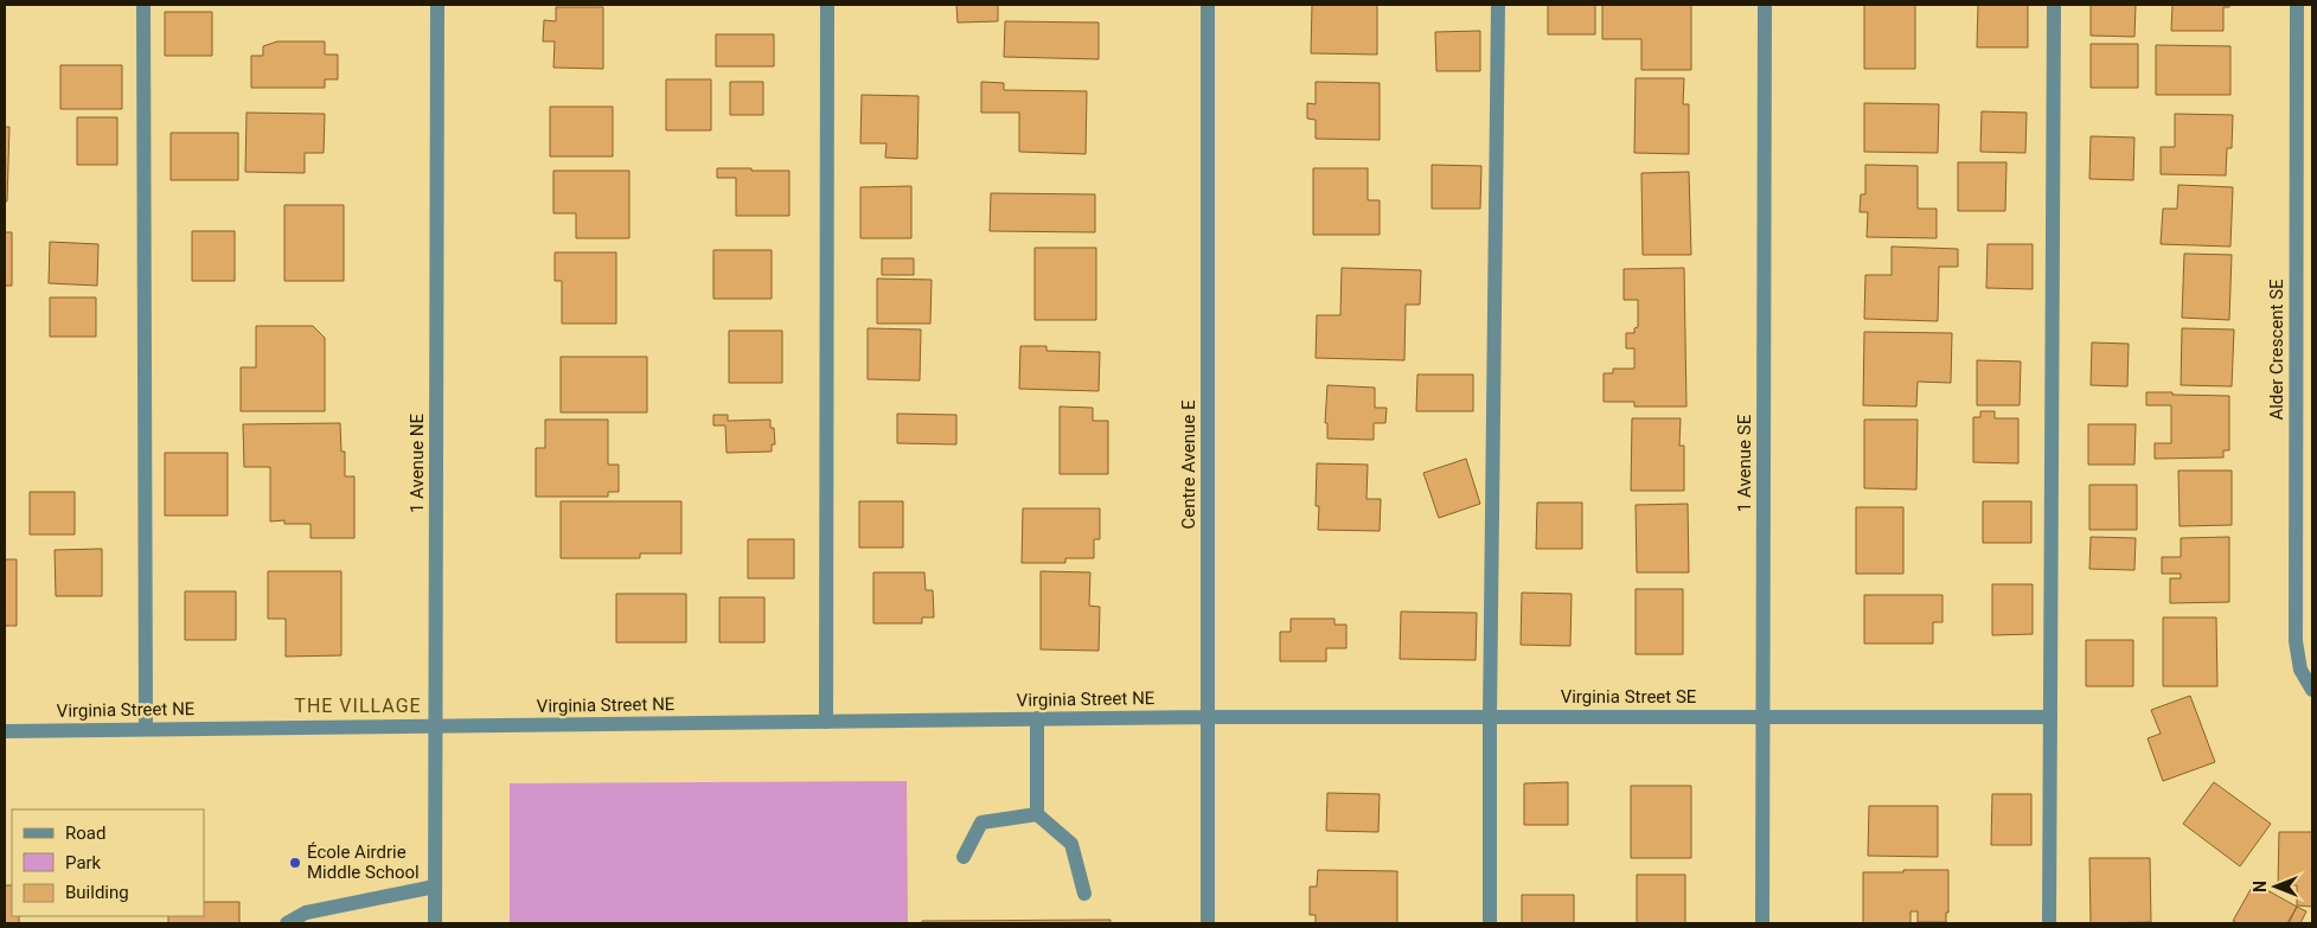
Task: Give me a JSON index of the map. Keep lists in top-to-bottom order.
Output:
{
  "streets": {
    "street": [
      "Alder Crescent SE",
      "1 Avenue NE",
      "1 Avenue SE",
      "Centre Avenue E",
      "Virginia Street SE",
      "Virginia Street NE"
    ]
  },
  "crossings": [
    ["1 Avenue NE", "Virginia Street NE"],
    ["1 Avenue SE", "Virginia Street SE"],
    ["Centre Avenue E", "Virginia Street SE"],
    ["Centre Avenue E", "Virginia Street NE"],
    ["Virginia Street SE", "Virginia Street NE"]
  ],
  "districts": ["THE VILLAGE"],
  "places": ["École Airdrie Middle School"],
  "legend": ["Road", "Park", "Building"],
  "north": "left"
}
